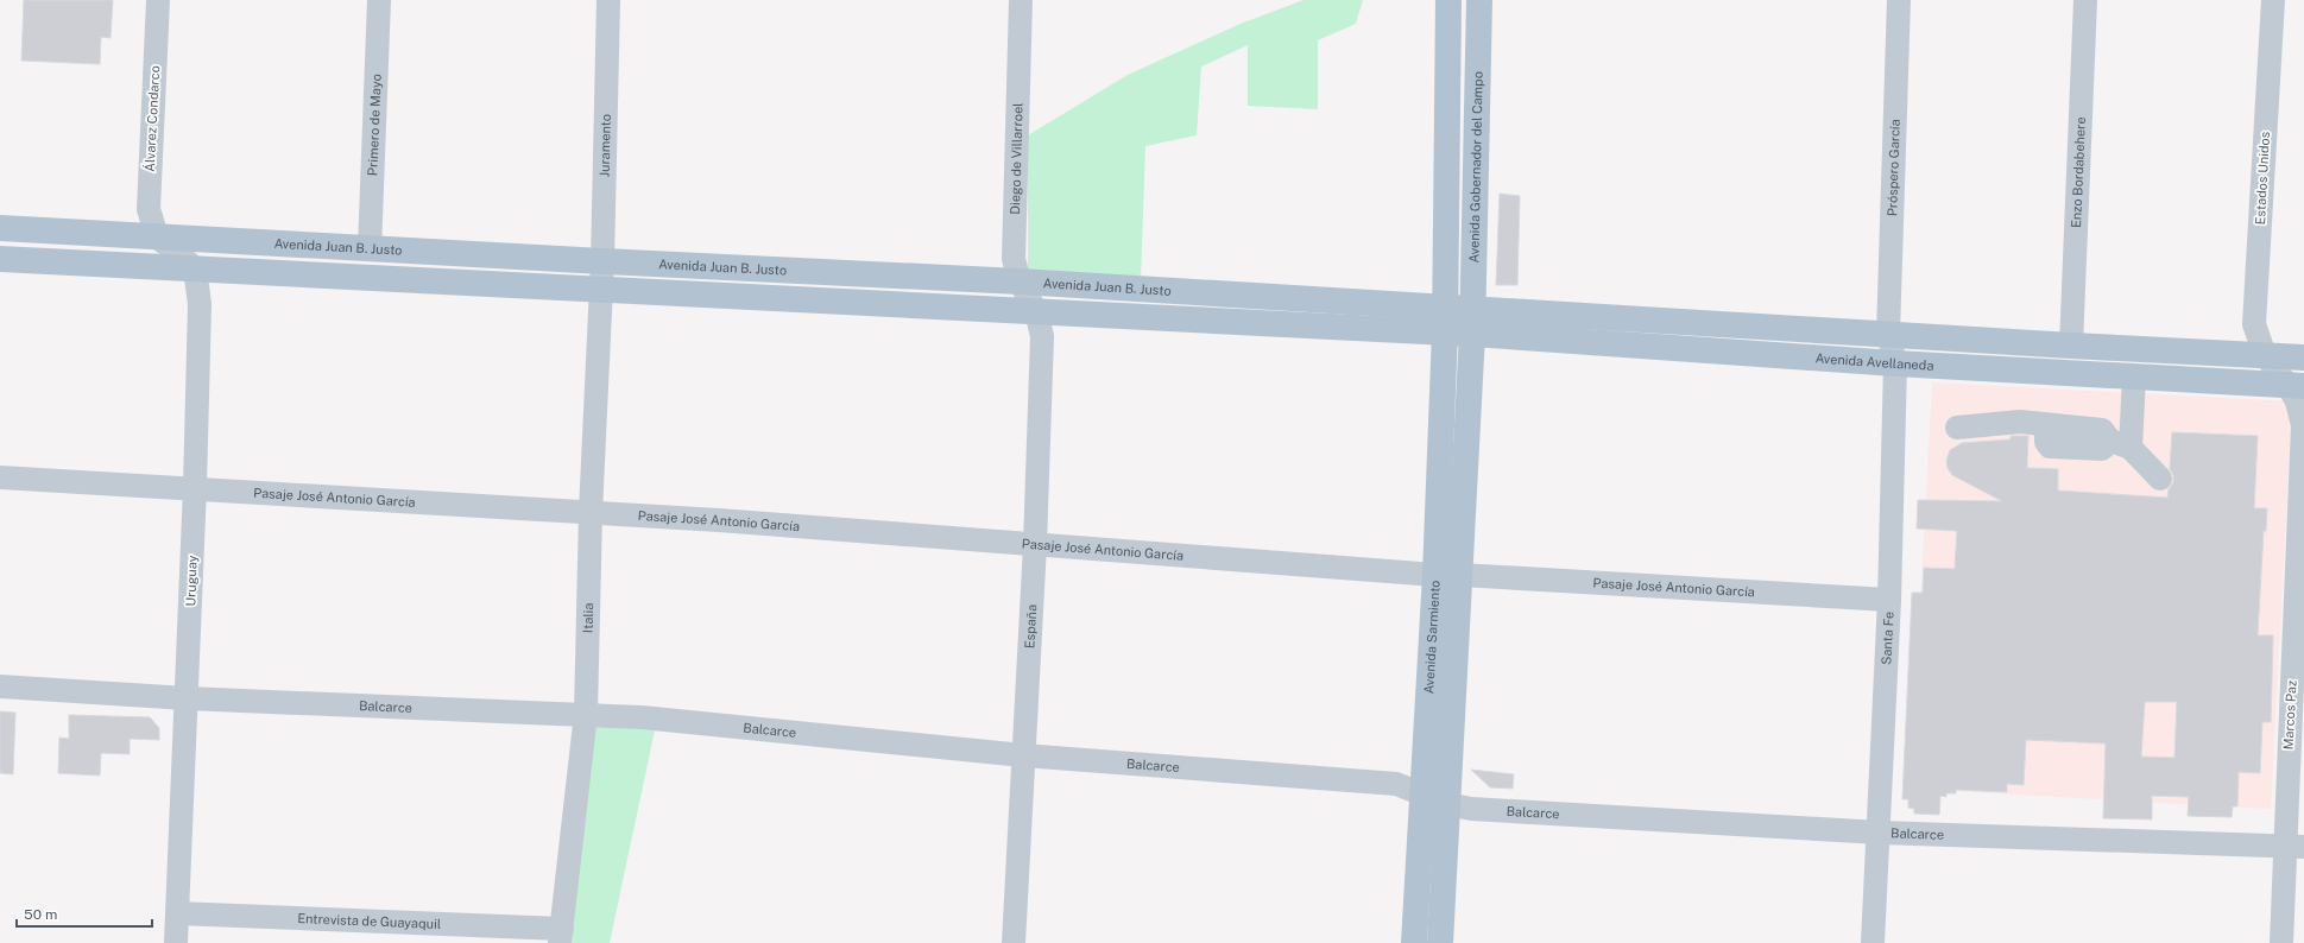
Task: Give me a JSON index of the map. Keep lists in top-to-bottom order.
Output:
{
  "streets": {
    "main road": [
      "Avenida Gobernador del Campo",
      "Avenida Juan B. Justo",
      "Avenida Avellaneda",
      "Avenida Sarmiento"
    ],
    "street": [
      "Álvarez Condarco",
      "Primero de Mayo",
      "Juramento",
      "Diego de Villarroel",
      "Próspero García",
      "Enzo Bordabehere",
      "Estados Unidos",
      "Pasaje José Antonio García",
      "Uruguay",
      "Italia",
      "España",
      "Santa Fe",
      "Balcarce",
      "Marcos Paz",
      "Entrevista de Guayaquil"
    ]
  },
  "crossings": [
    ["Álvarez Condarco", "Avenida Juan B. Justo"],
    ["Primero de Mayo", "Avenida Juan B. Justo"],
    ["Juramento", "Avenida Juan B. Justo"],
    ["Juramento", "Italia"],
    ["Diego de Villarroel", "Avenida Juan B. Justo"],
    ["Diego de Villarroel", "España"],
    ["Avenida Gobernador del Campo", "Avenida Avellaneda"],
    ["Avenida Gobernador del Campo", "Avenida Sarmiento"],
    ["Próspero García", "Avenida Avellaneda"],
    ["Próspero García", "Santa Fe"],
    ["Enzo Bordabehere", "Avenida Avellaneda"],
    ["Estados Unidos", "Avenida Avellaneda"],
    ["Estados Unidos", "Marcos Paz"],
    ["Avenida Juan B. Justo", "Avenida Avellaneda"],
    ["Avenida Juan B. Justo", "Uruguay"],
    ["Avenida Juan B. Justo", "Italia"],
    ["Avenida Juan B. Justo", "España"],
    ["Avenida Juan B. Justo", "Avenida Sarmiento"],
    ["Avenida Avellaneda", "Avenida Sarmiento"],
    ["Avenida Avellaneda", "Santa Fe"],
    ["Avenida Avellaneda", "Marcos Paz"],
    ["Pasaje José Antonio García", "Uruguay"],
    ["Pasaje José Antonio García", "Italia"],
    ["Pasaje José Antonio García", "España"],
    ["Pasaje José Antonio García", "Avenida Sarmiento"],
    ["Pasaje José Antonio García", "Santa Fe"],
    ["Uruguay", "Balcarce"],
    ["Uruguay", "Entrevista de Guayaquil"],
    ["Italia", "Balcarce"],
    ["Italia", "Entrevista de Guayaquil"],
    ["España", "Balcarce"],
    ["Avenida Sarmiento", "Balcarce"],
    ["Santa Fe", "Balcarce"],
    ["Balcarce", "Marcos Paz"]
  ],
  "scale_bar": "50 m"
}
